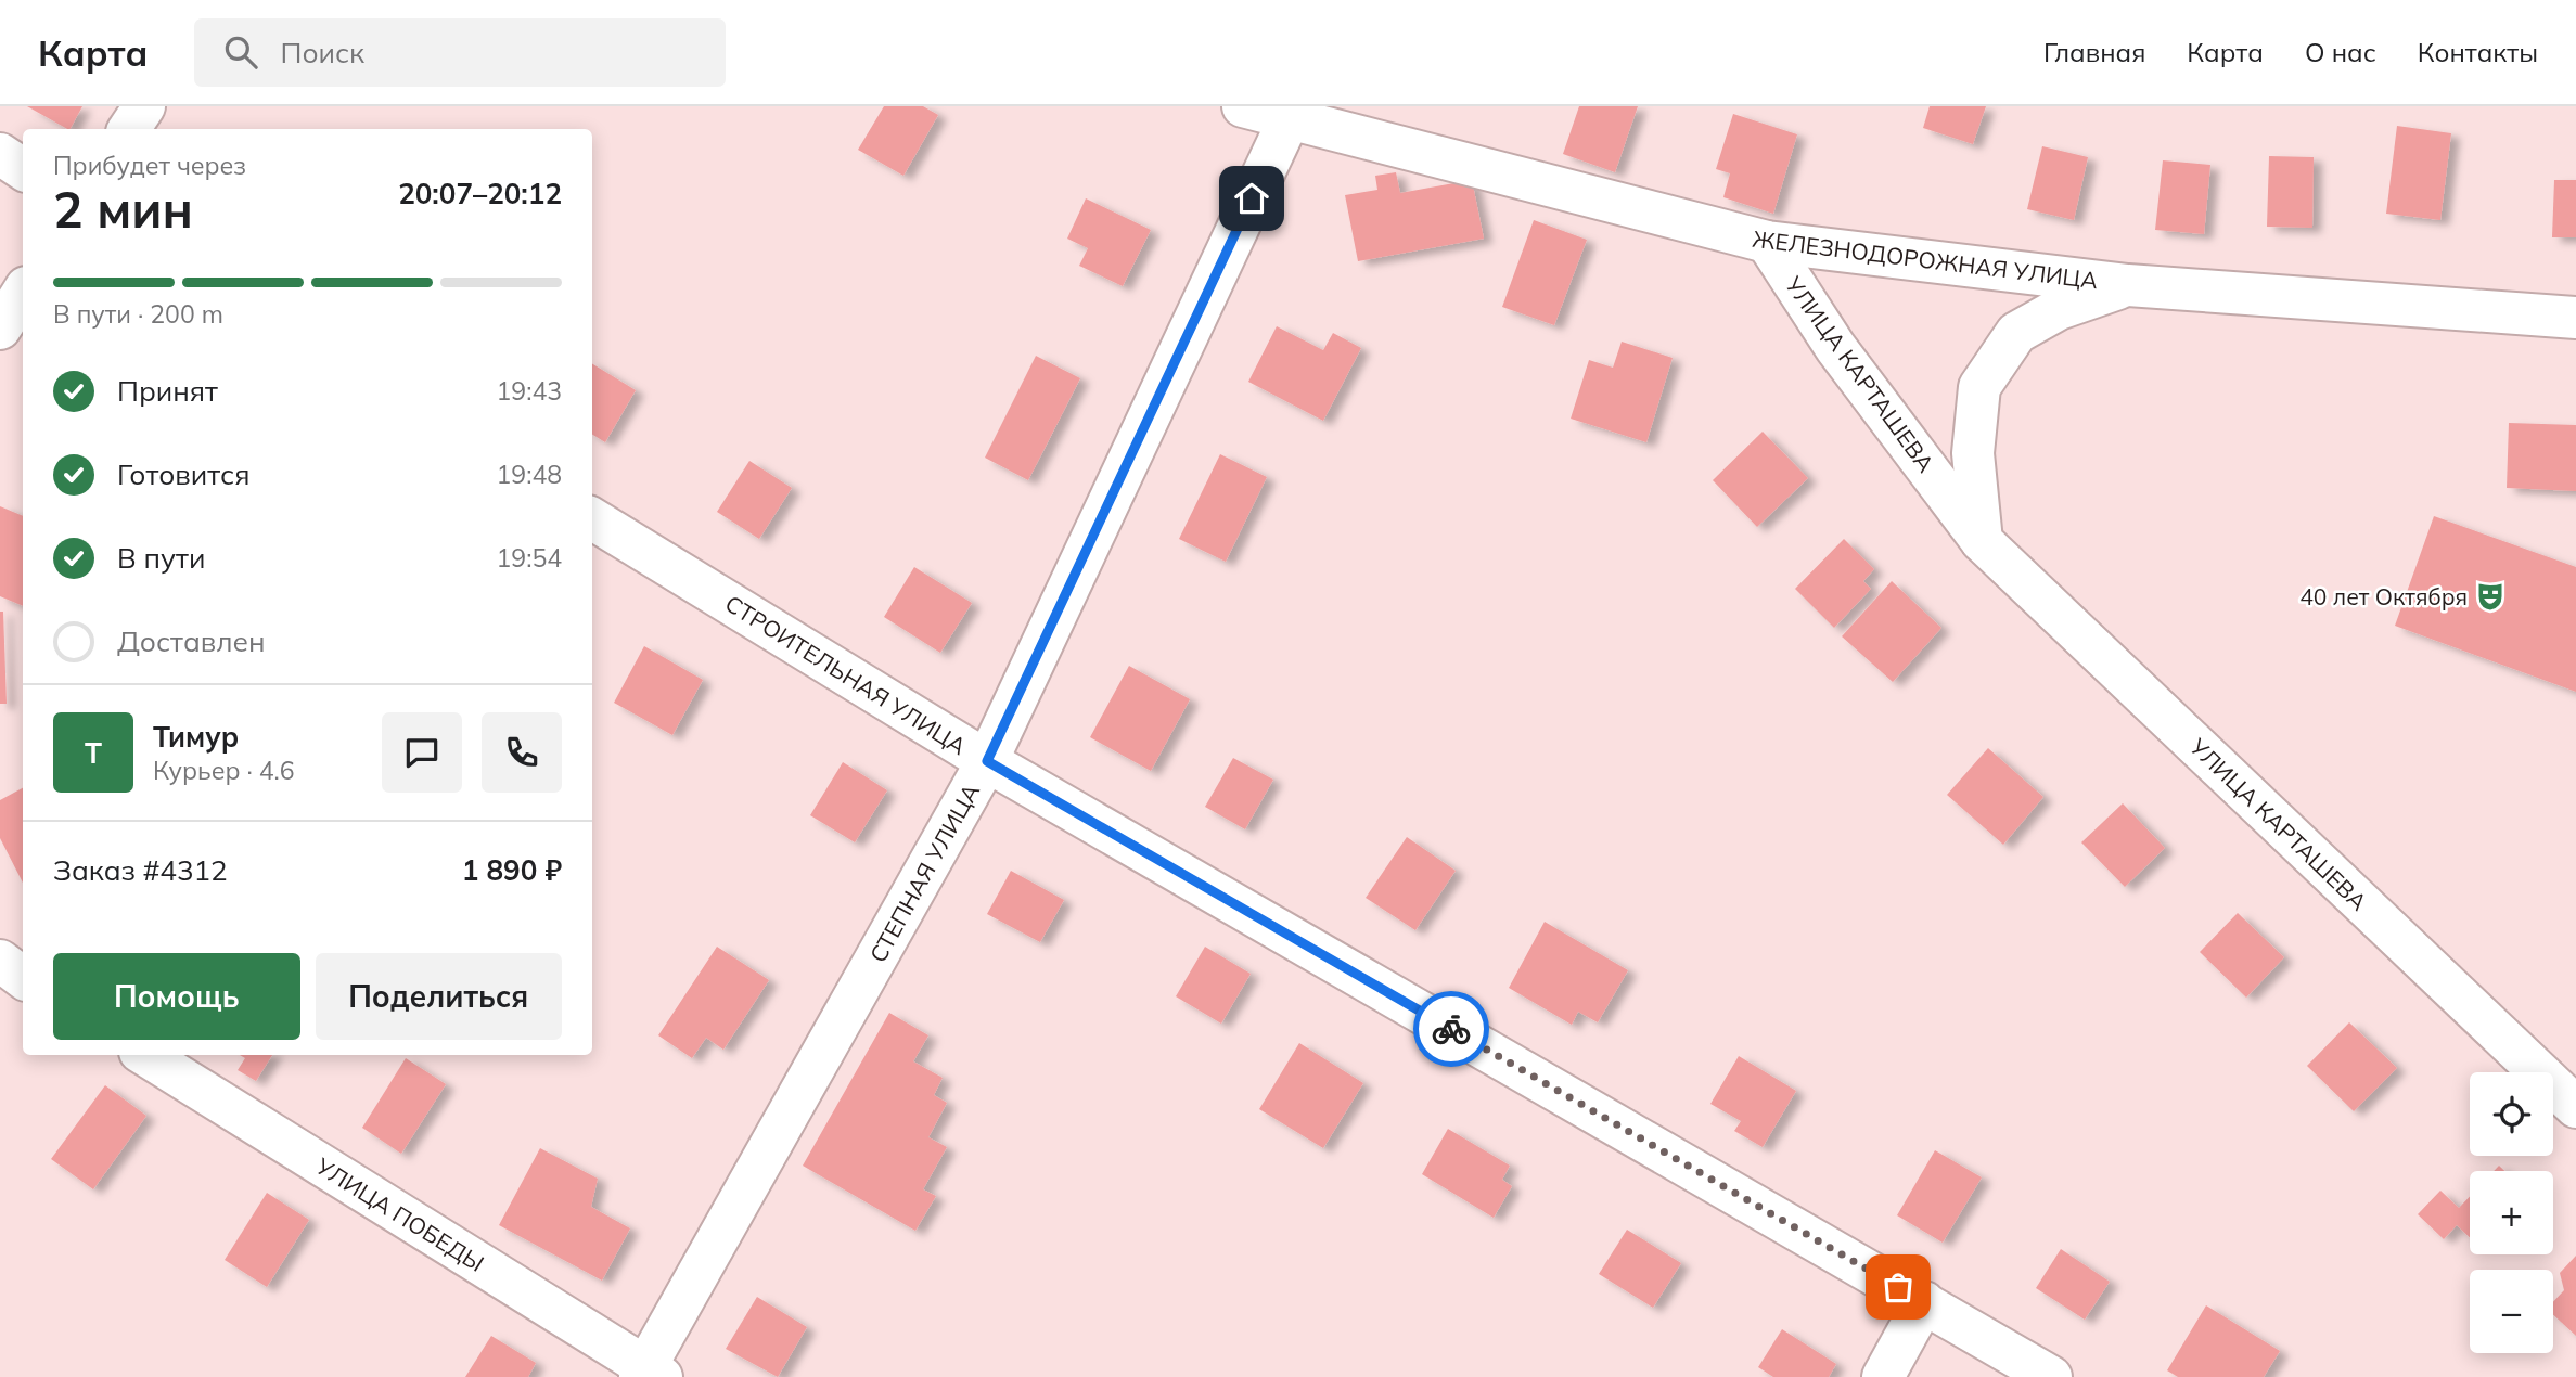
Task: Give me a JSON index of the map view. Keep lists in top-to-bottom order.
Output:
{
  "streets": {
    "street": [
      "ЖЕЛЕЗНОДОРОЖНАЯ УЛИЦА",
      "УЛИЦА КАРТАШЕВА",
      "СТРОИТЕЛЬНАЯ УЛИЦА",
      "СТЕПНАЯ УЛИЦА",
      "УЛИЦА ПОБЕДЫ"
    ]
  },
  "crossings": [
    ["ЖЕЛЕЗНОДОРОЖНАЯ УЛИЦА", "УЛИЦА КАРТАШЕВА"],
    ["ЖЕЛЕЗНОДОРОЖНАЯ УЛИЦА", "СТЕПНАЯ УЛИЦА"],
    ["СТРОИТЕЛЬНАЯ УЛИЦА", "СТЕПНАЯ УЛИЦА"],
    ["СТЕПНАЯ УЛИЦА", "УЛИЦА ПОБЕДЫ"]
  ],
  "places": {
    "theatre": ["40 лет Октября"]
  },
  "page": {
    "header": "Карта",
    "search": "Поиск",
    "nav": [
      "Главная",
      "Карта",
      "О нас",
      "Контакты"
    ],
    "heading": ["2 мин", "Прибудет через", "20:07–20:12"],
    "panel": [
      "Тимур",
      "Курьер · 4.6",
      "Заказ #4312",
      "1 890 ₽"
    ],
    "bar": "В пути · 200 m",
    "list": [
      ["Принят", "19:43"],
      ["Готовится", "19:48"],
      ["В пути", "19:54"],
      "Доставлен"
    ],
    "round": "Т",
    "buttons": ["Помощь", "Поделиться"],
    "map_buttons": ["+", "−"]
  }
}
